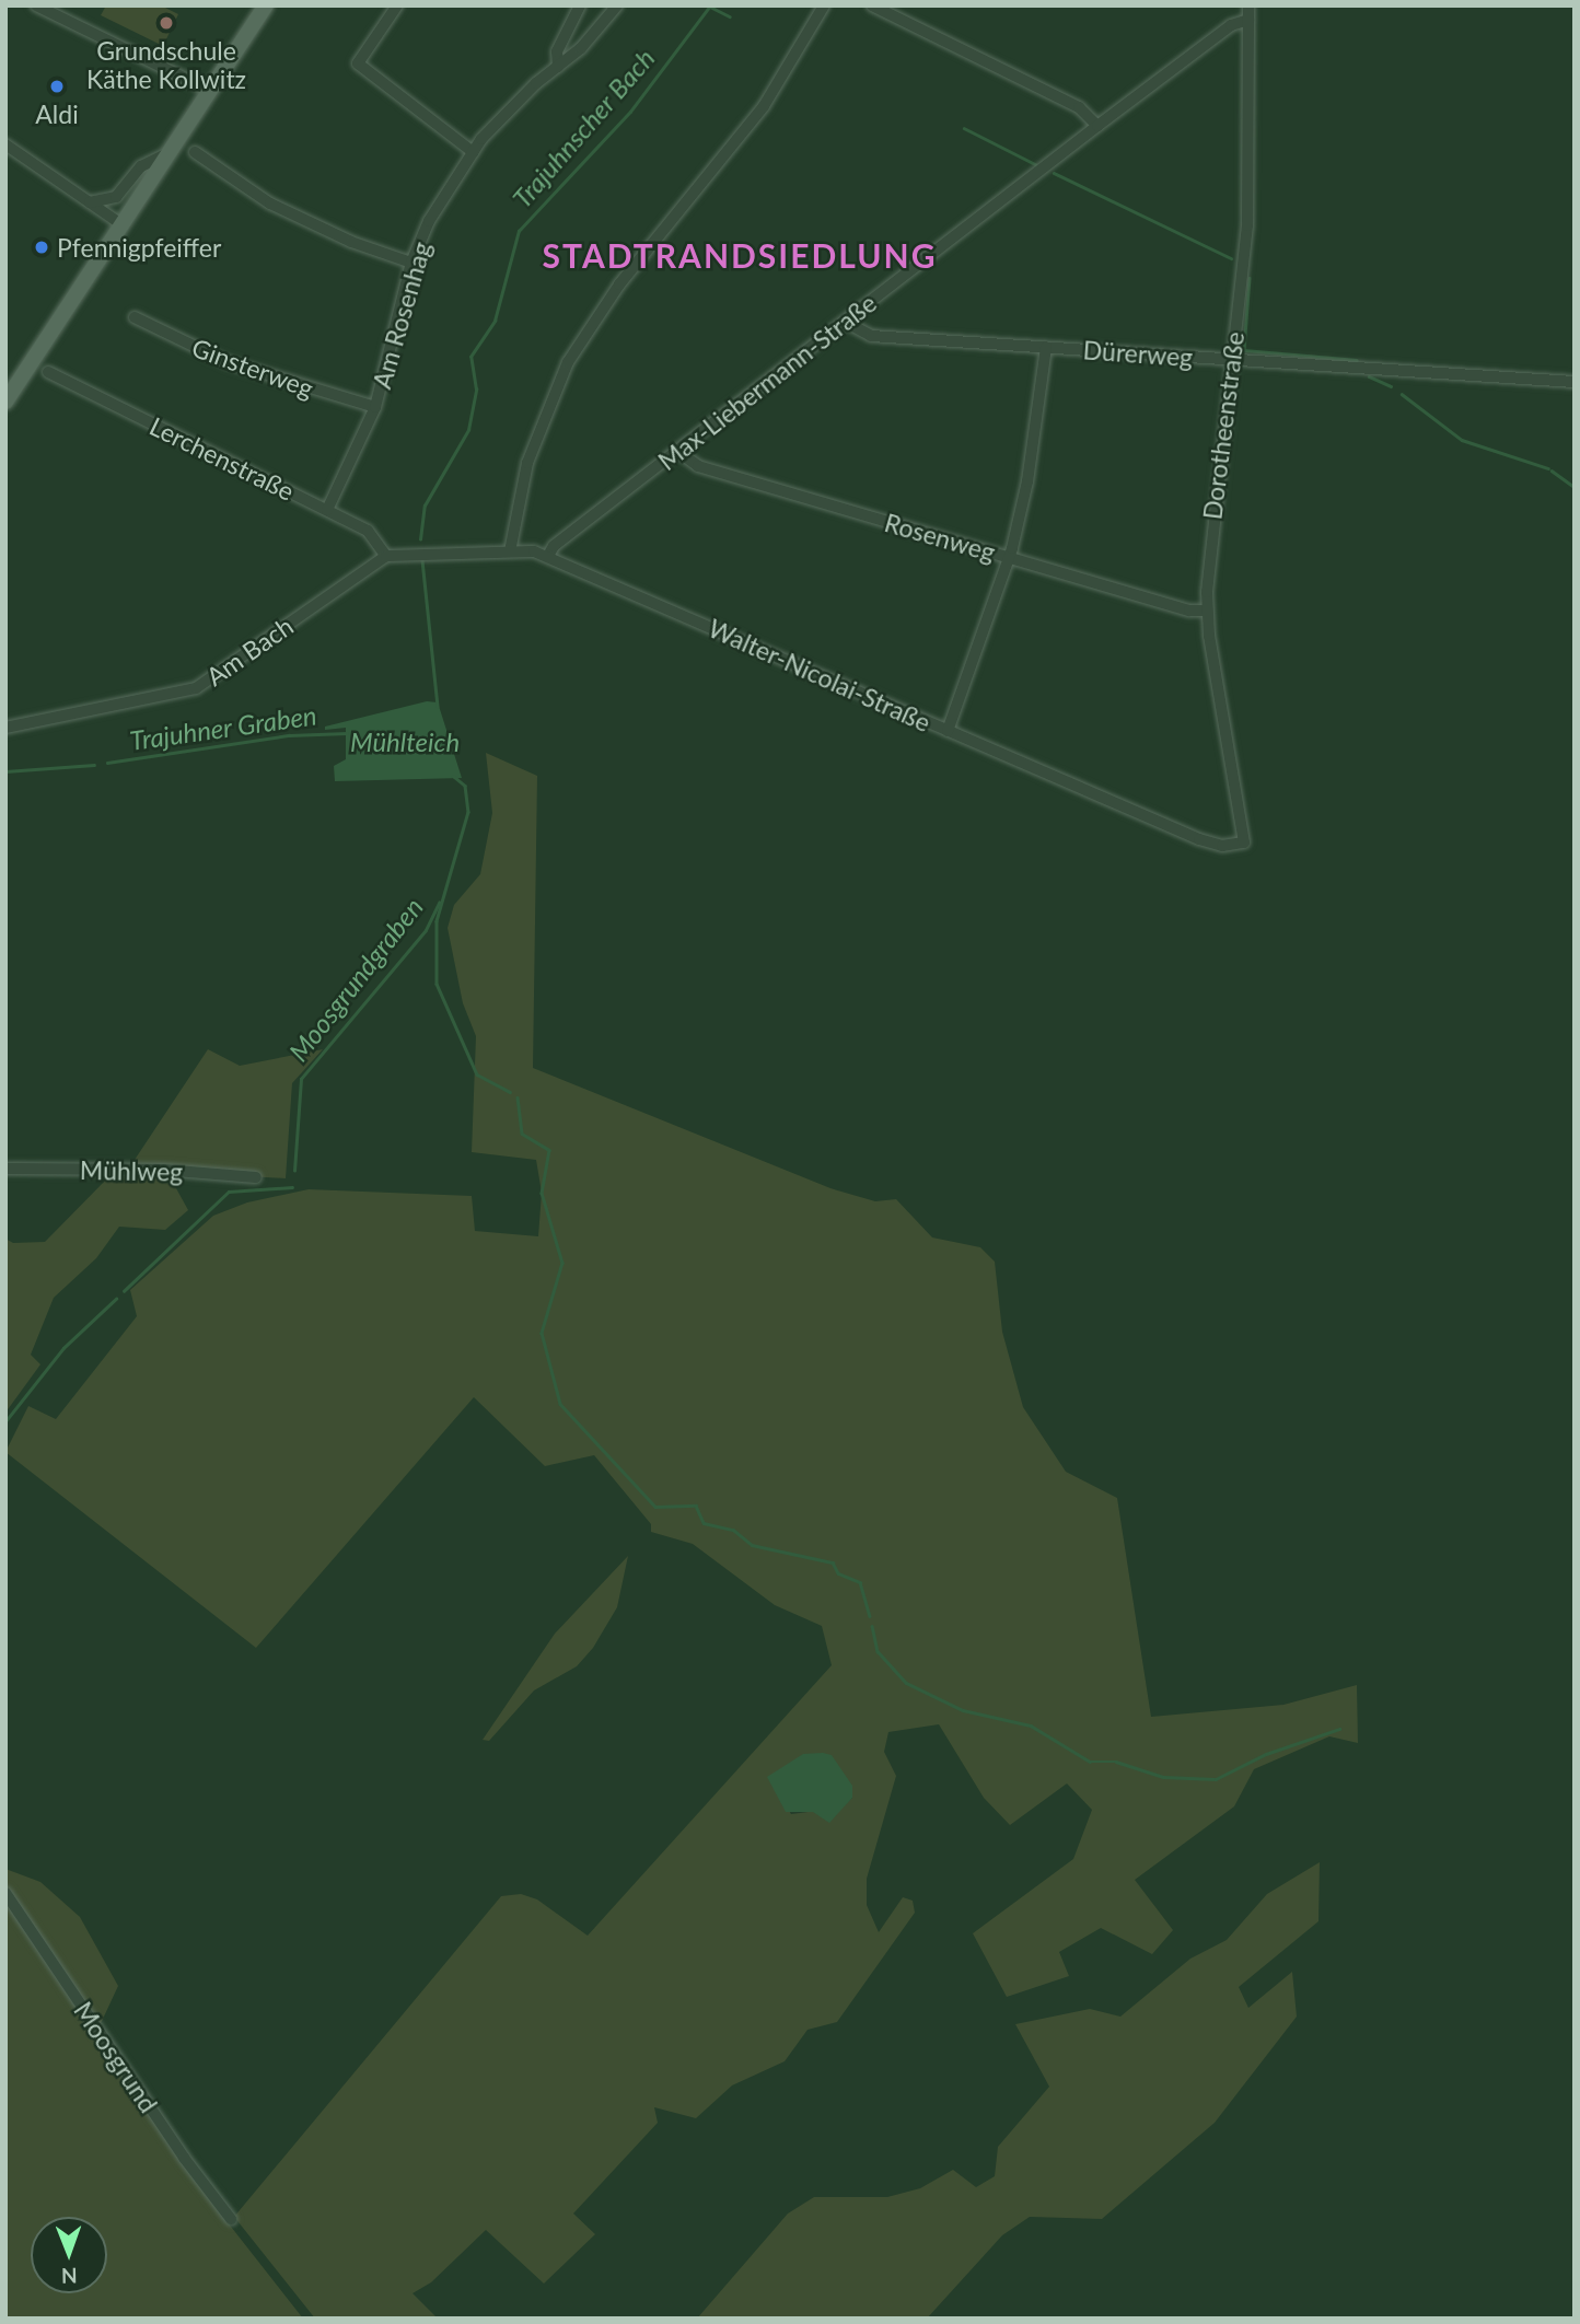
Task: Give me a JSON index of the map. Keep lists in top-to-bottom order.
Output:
{
  "streets": {
    "street": [
      "Am Rosenhag",
      "Dürerweg",
      "Ginsterweg",
      "Max-Liebermann-Straße",
      "Dorotheenstraße",
      "Lerchenstraße",
      "Rosenweg",
      "Am Bach",
      "Walter-Nicolai-Straße",
      "Mühlweg",
      "Moosgrund"
    ]
  },
  "crossings": [
    ["Am Rosenhag", "Ginsterweg"],
    ["Am Rosenhag", "Lerchenstraße"],
    ["Dürerweg", "Max-Liebermann-Straße"],
    ["Dürerweg", "Dorotheenstraße"],
    ["Max-Liebermann-Straße", "Dorotheenstraße"],
    ["Max-Liebermann-Straße", "Rosenweg"],
    ["Max-Liebermann-Straße", "Walter-Nicolai-Straße"],
    ["Dorotheenstraße", "Rosenweg"],
    ["Dorotheenstraße", "Walter-Nicolai-Straße"],
    ["Lerchenstraße", "Am Bach"],
    ["Lerchenstraße", "Walter-Nicolai-Straße"],
    ["Am Bach", "Walter-Nicolai-Straße"]
  ],
  "districts": ["STADTRANDSIEDLUNG"],
  "water": [
    "Trajuhnscher Bach",
    "Trajuhner Graben",
    "Mühlteich",
    "Moosgrundgraben"
  ],
  "places": ["Grundschule Käthe Kollwitz", "Aldi", "Pfennigpfeiffer"],
  "north": "bottom"
}
